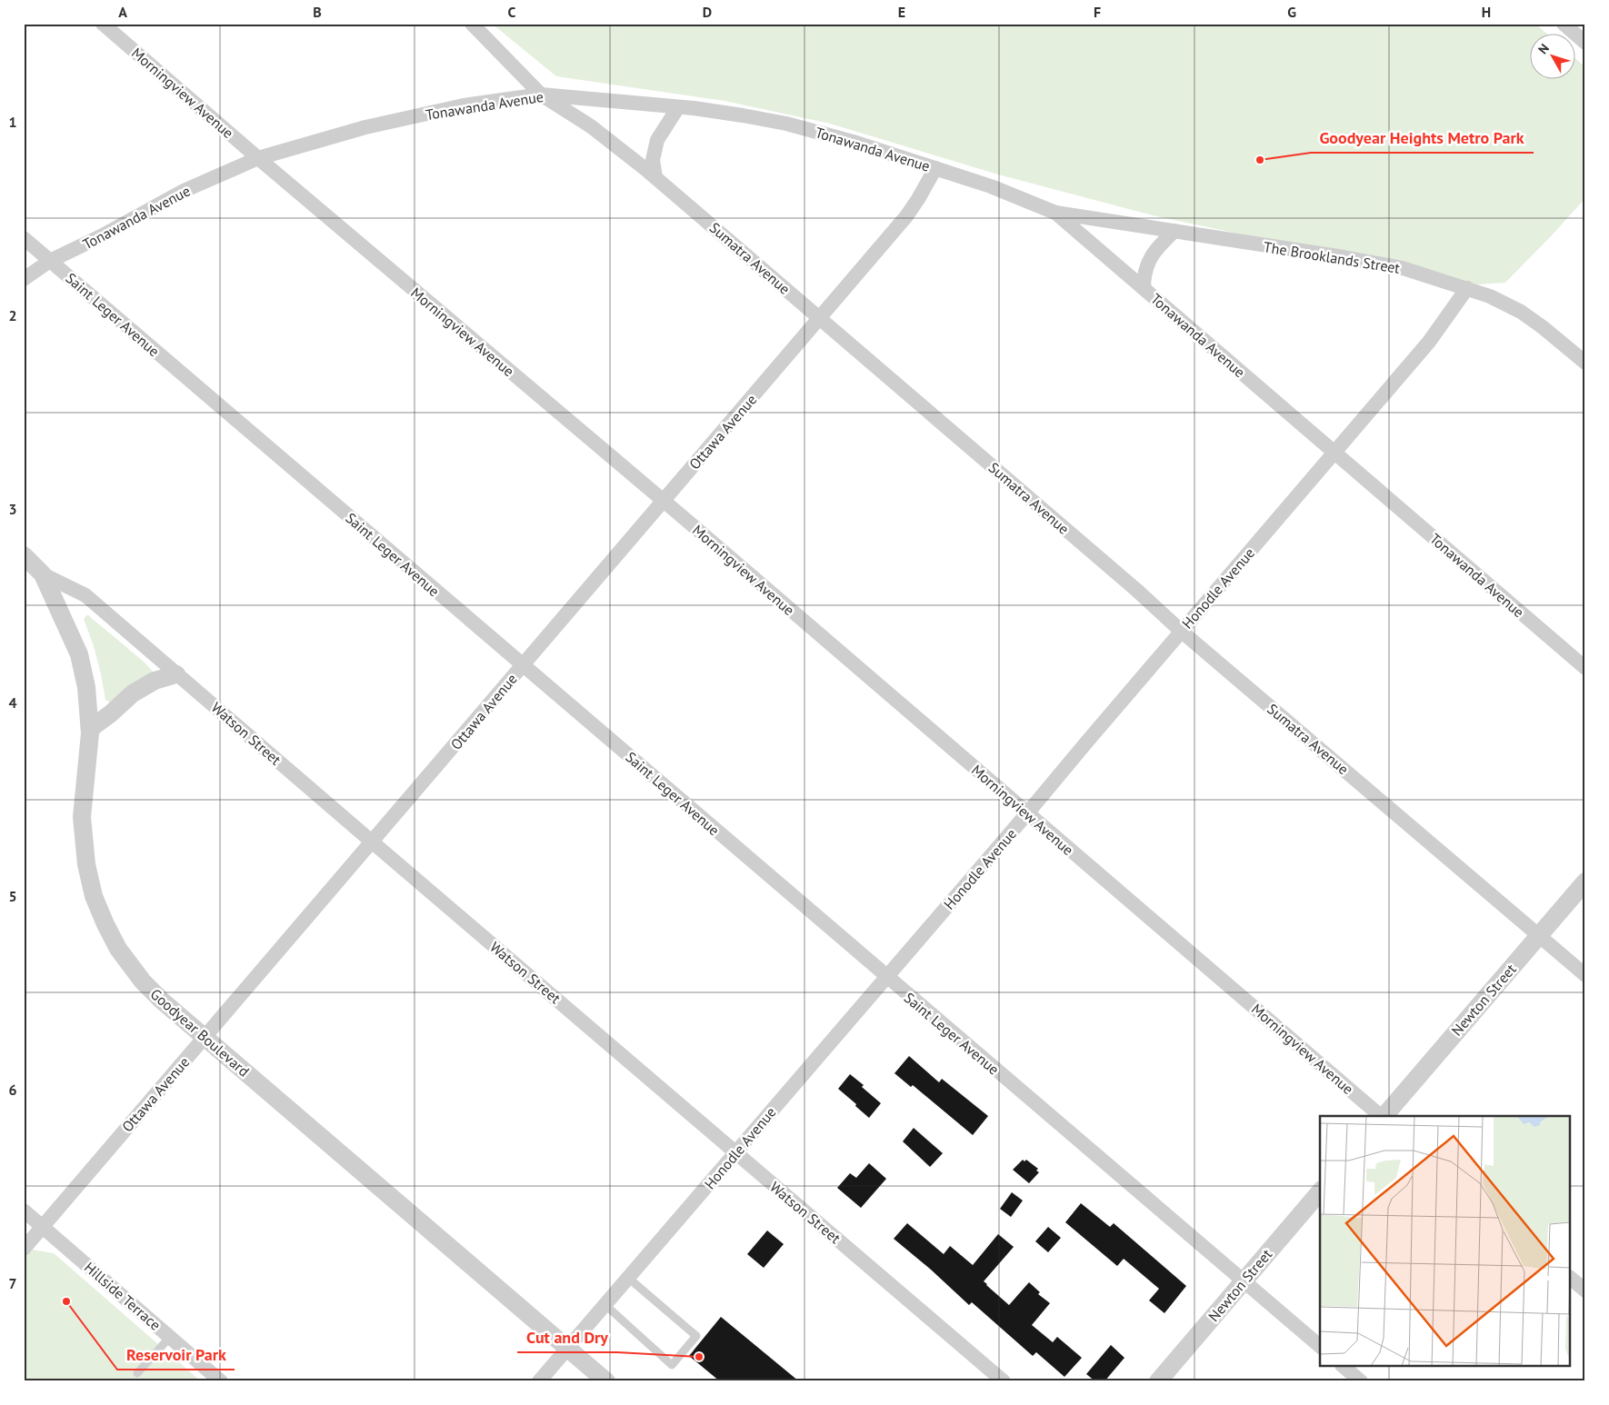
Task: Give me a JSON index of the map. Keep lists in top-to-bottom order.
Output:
{
  "streets": {
    "street": [
      "Morningview Avenue",
      "Tonawanda Avenue",
      "The Brooklands Street",
      "Sumatra Avenue",
      "Saint Leger Avenue",
      "Ottawa Avenue",
      "Honodle Avenue",
      "Watson Street",
      "Newton Street",
      "Goodyear Boulevard",
      "Hillside Terrace"
    ]
  },
  "crossings": [
    ["Morningview Avenue", "Tonawanda Avenue"],
    ["Morningview Avenue", "Ottawa Avenue"],
    ["Morningview Avenue", "Honodle Avenue"],
    ["Tonawanda Avenue", "The Brooklands Street"],
    ["Tonawanda Avenue", "Sumatra Avenue"],
    ["Tonawanda Avenue", "Saint Leger Avenue"],
    ["Tonawanda Avenue", "Ottawa Avenue"],
    ["Tonawanda Avenue", "Honodle Avenue"],
    ["The Brooklands Street", "Honodle Avenue"],
    ["Sumatra Avenue", "Ottawa Avenue"],
    ["Sumatra Avenue", "Honodle Avenue"],
    ["Sumatra Avenue", "Newton Street"],
    ["Saint Leger Avenue", "Ottawa Avenue"],
    ["Saint Leger Avenue", "Honodle Avenue"],
    ["Saint Leger Avenue", "Newton Street"],
    ["Ottawa Avenue", "Watson Street"],
    ["Ottawa Avenue", "Goodyear Boulevard"],
    ["Ottawa Avenue", "Hillside Terrace"],
    ["Honodle Avenue", "Watson Street"],
    ["Honodle Avenue", "Goodyear Boulevard"],
    ["Watson Street", "Goodyear Boulevard"]
  ],
  "places": ["Goodyear Heights Metro Park", "Reservoir Park", "Cut and Dry"],
  "north": "top left",
  "grid": {
    "columns": [
      "A",
      "B",
      "C",
      "D",
      "E",
      "F",
      "G",
      "H"
    ],
    "rows": [
      "1",
      "2",
      "3",
      "4",
      "5",
      "6",
      "7"
    ]
  }
}
